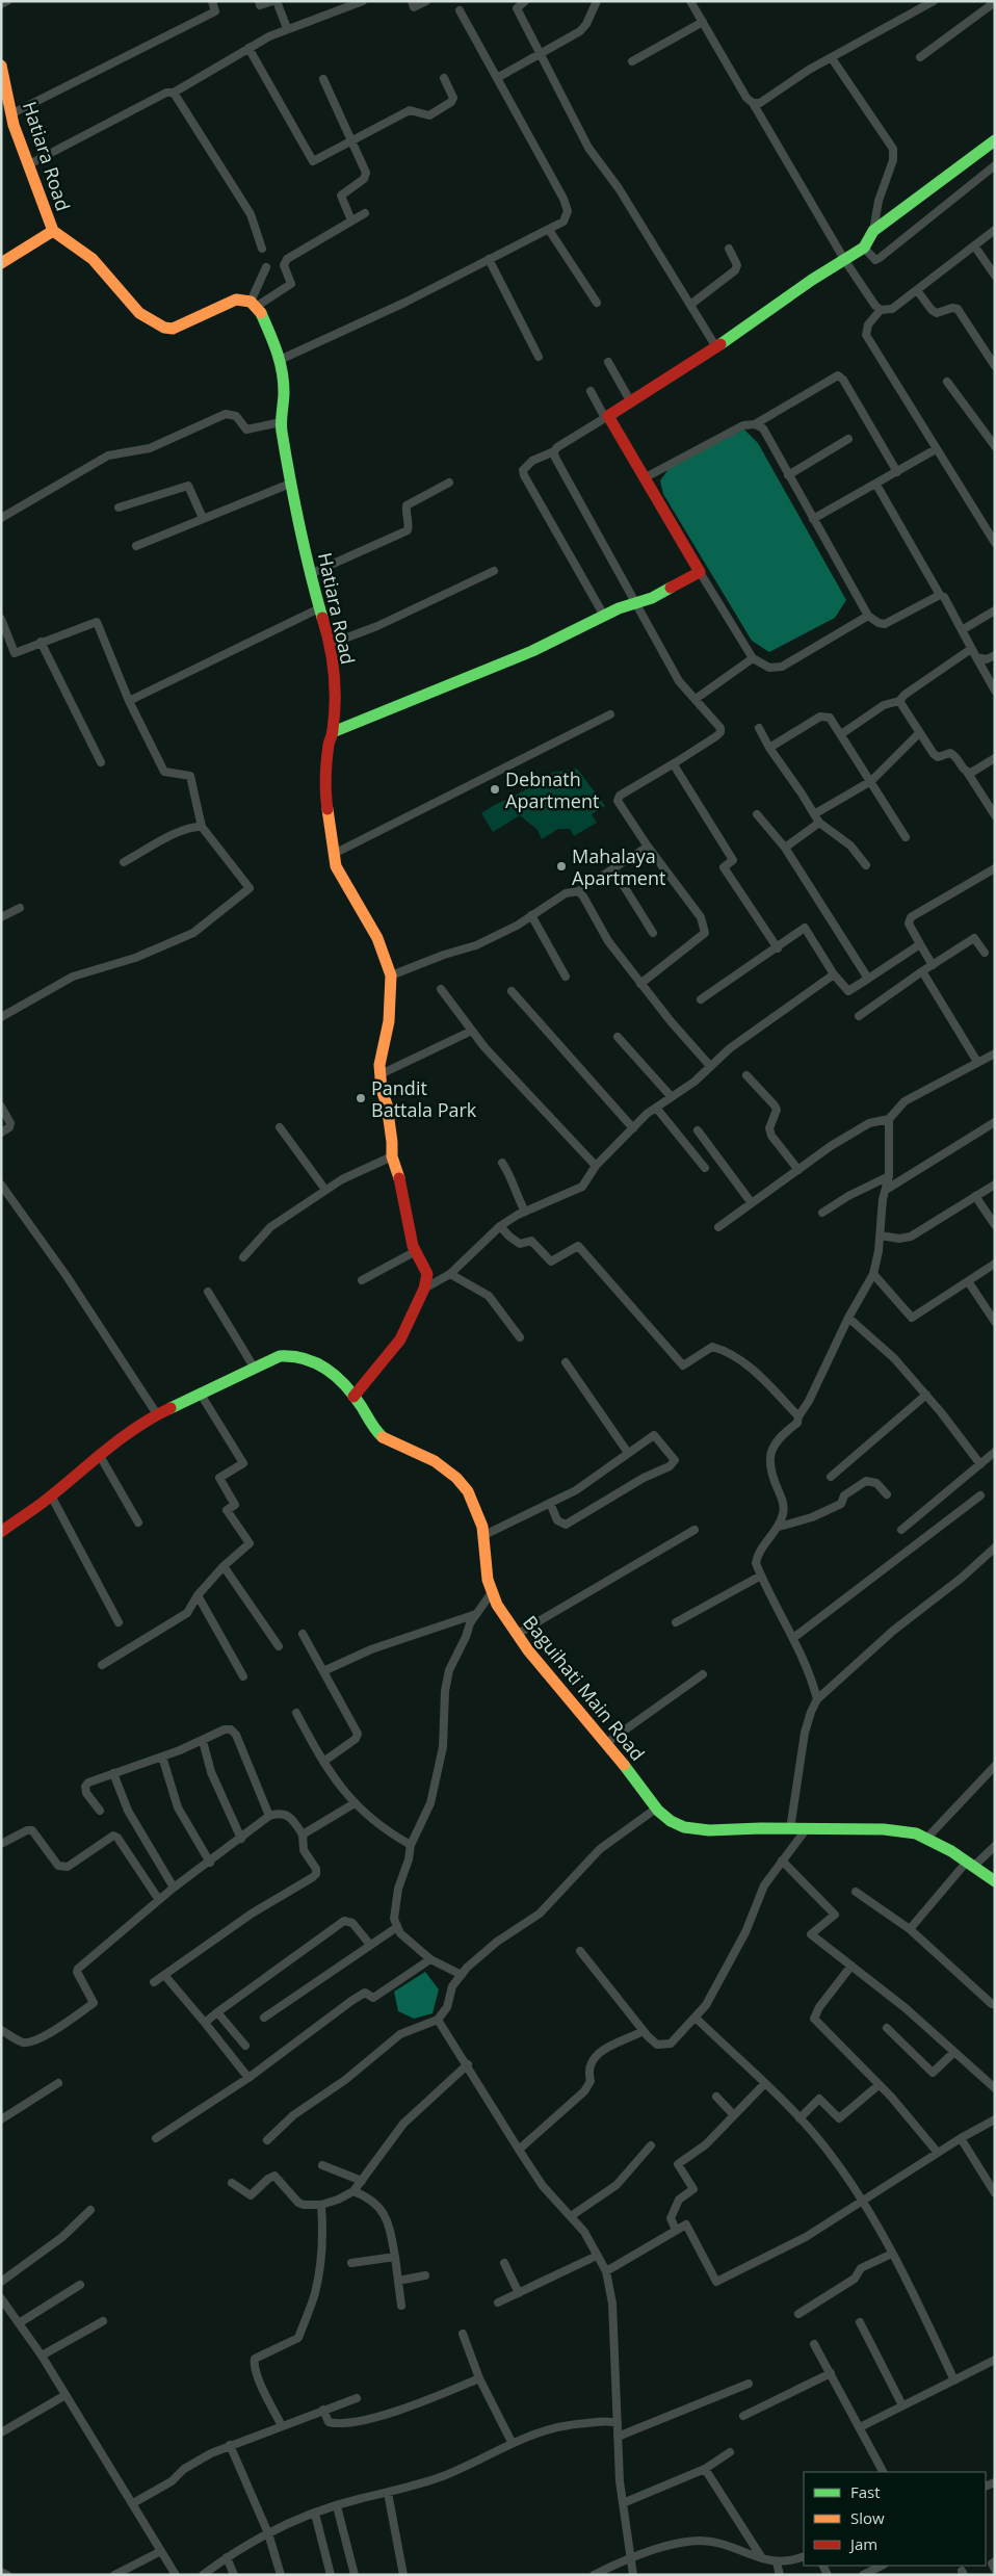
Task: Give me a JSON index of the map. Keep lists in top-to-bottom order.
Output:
{
  "streets": {
    "street": ["Hatiara Road", "Baguihati Main Road"]
  },
  "crossings": [
    ["Hatiara Road", "Baguihati Main Road"]
  ],
  "places": ["Debnath Apartment", "Mahalaya Apartment", "Pandit Battala Park"],
  "legend": ["Fast", "Slow", "Jam"]
}
